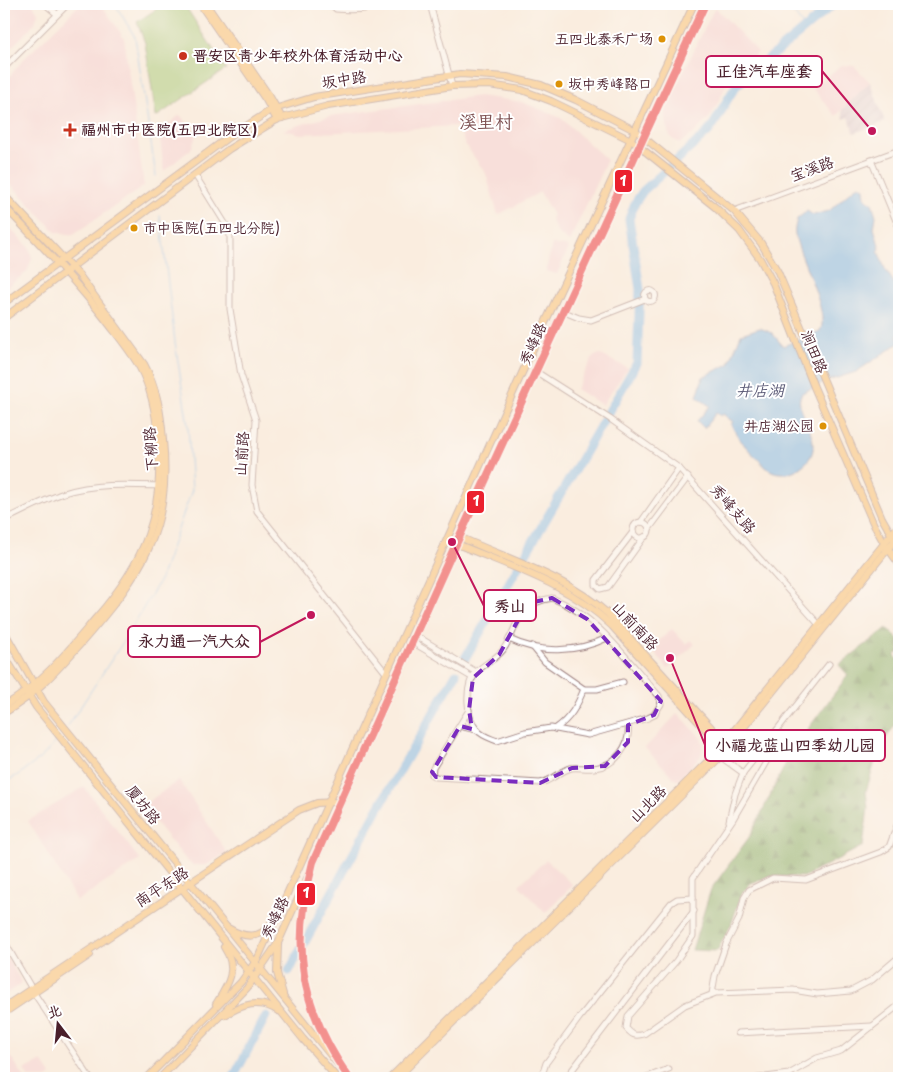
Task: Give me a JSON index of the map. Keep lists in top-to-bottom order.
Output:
{
  "streets": {
    "main road": [
      "坂中路",
      "秀峰路",
      "涧田路",
      "下柳路",
      "山前南路",
      "山北路",
      "厦坊路",
      "南平东路"
    ],
    "street": ["宝溪路", "山前路", "秀峰支路"]
  },
  "crossings": [
    ["坂中路", "秀峰路"],
    ["坂中路", "涧田路"],
    ["坂中路", "下柳路"],
    ["坂中路", "山前路"],
    ["宝溪路", "涧田路"],
    ["秀峰路", "涧田路"],
    ["秀峰路", "山前路"],
    ["秀峰路", "秀峰支路"],
    ["秀峰路", "山前南路"],
    ["秀峰路", "厦坊路"],
    ["秀峰路", "南平东路"],
    ["涧田路", "山北路"],
    ["下柳路", "厦坊路"],
    ["秀峰支路", "山北路"],
    ["山前南路", "山北路"],
    ["厦坊路", "南平东路"]
  ],
  "districts": ["溪里村"],
  "water": ["井店湖"],
  "places": {
    "other": [
      "五四北泰禾广场",
      "晋安区青少年校外体育活动中心",
      "坂中秀峰路口",
      "正佳汽车座套",
      "市中医院(五四北分院)",
      "井店湖公园",
      "秀山",
      "永力通一汽大众",
      "小福龙蓝山四季幼儿园"
    ],
    "health": ["福州市中医院(五四北院区)"]
  },
  "lines": ["transit line 1"],
  "north": "top"
}
